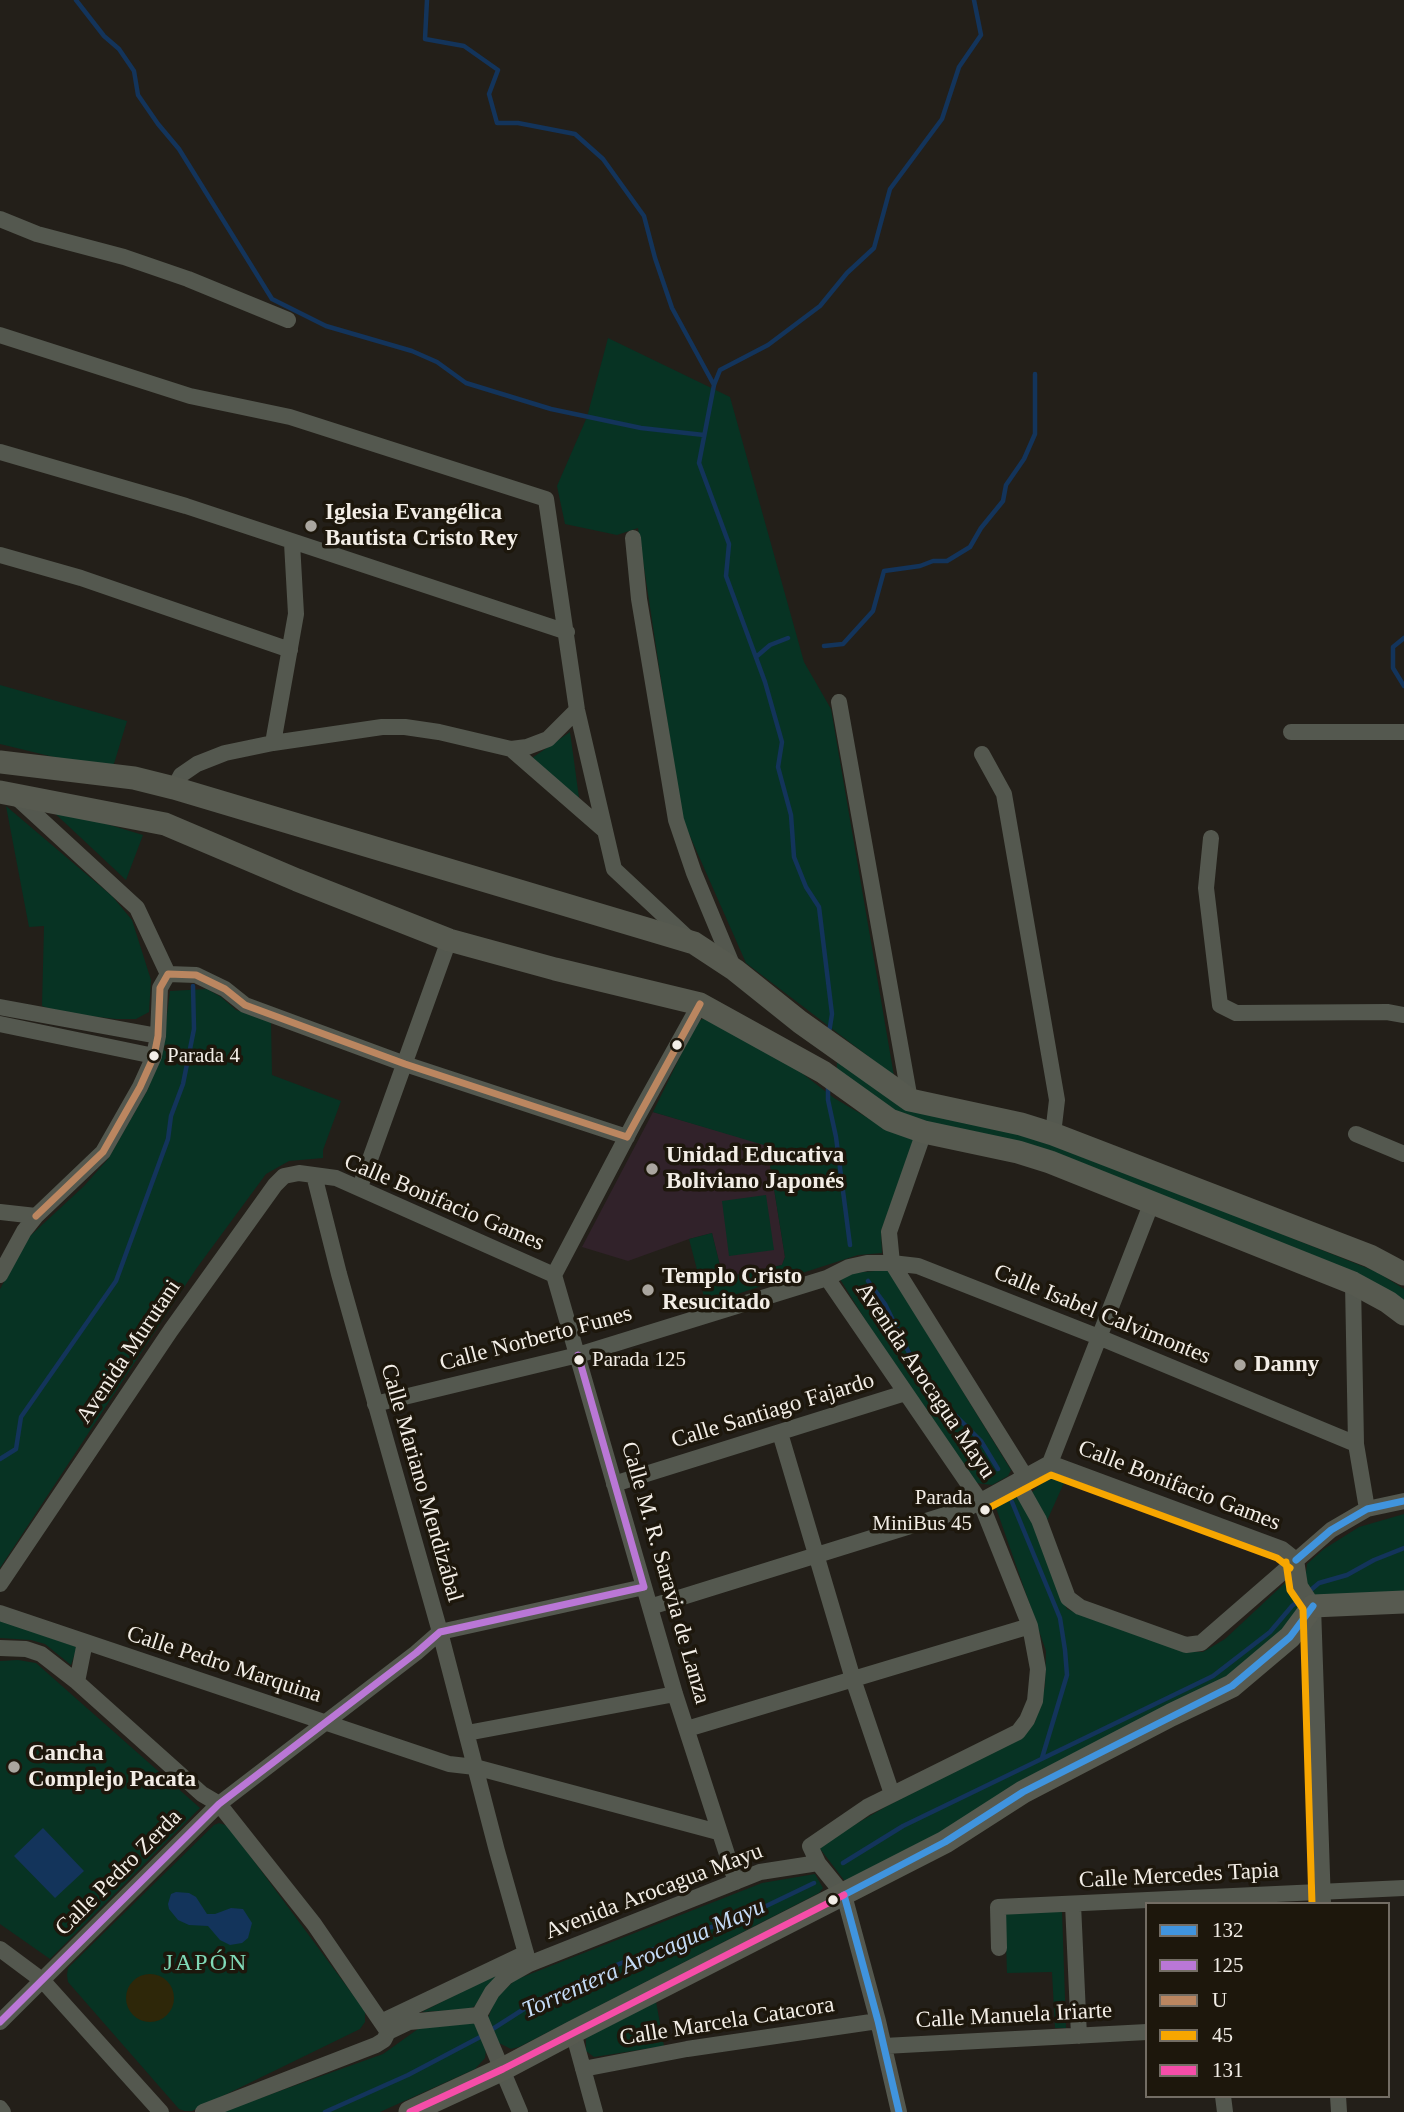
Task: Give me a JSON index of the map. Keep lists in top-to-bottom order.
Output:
{
  "streets": {
    "street": [
      "Calle Bonifacio Games",
      "Calle Isabel Calvimontes",
      "Calle Norberto Funes",
      "Avenida Murutani",
      "Avenida Arocagua Mayu",
      "Calle Santiago Fajardo",
      "Calle Mariano Mendizábal",
      "Calle M. R. Saravia de Lanza",
      "Calle Pedro Marquina",
      "Calle Pedro Zerda",
      "Calle Mercedes Tapia",
      "Calle Manuela Iriarte",
      "Calle Marcela Catacora"
    ]
  },
  "crossings": [
    ["Calle Bonifacio Games", "Avenida Murutani"],
    ["Calle Bonifacio Games", "Avenida Arocagua Mayu"],
    ["Calle Bonifacio Games", "Calle Mariano Mendizábal"],
    ["Calle Bonifacio Games", "Calle M. R. Saravia de Lanza"],
    ["Calle Isabel Calvimontes", "Calle Norberto Funes"],
    ["Calle Isabel Calvimontes", "Avenida Arocagua Mayu"],
    ["Calle Norberto Funes", "Avenida Arocagua Mayu"],
    ["Calle Norberto Funes", "Calle Mariano Mendizábal"],
    ["Calle Norberto Funes", "Calle M. R. Saravia de Lanza"],
    ["Avenida Murutani", "Calle Mariano Mendizábal"],
    ["Avenida Arocagua Mayu", "Calle Santiago Fajardo"],
    ["Avenida Arocagua Mayu", "Calle Mariano Mendizábal"],
    ["Avenida Arocagua Mayu", "Calle M. R. Saravia de Lanza"],
    ["Calle Santiago Fajardo", "Calle M. R. Saravia de Lanza"],
    ["Calle Mariano Mendizábal", "Calle Pedro Marquina"],
    ["Calle Mariano Mendizábal", "Calle Pedro Zerda"],
    ["Calle M. R. Saravia de Lanza", "Calle Pedro Marquina"],
    ["Calle Pedro Marquina", "Calle Pedro Zerda"]
  ],
  "districts": ["JAPÓN"],
  "water": ["Torrentera Arocagua Mayu"],
  "places": [
    "Iglesia Evangélica Bautista Cristo Rey",
    "Parada 4",
    "Unidad Educativa Boliviano Japonés",
    "Templo Cristo Resucitado",
    "Parada 125",
    "Danny",
    "Parada MiniBus 45",
    "Cancha Complejo Pacata"
  ],
  "lines": [
    "transit line U",
    "transit line 125",
    "transit line 45",
    "transit line 132",
    "transit line 131"
  ],
  "legend": [
    "132",
    "125",
    "U",
    "45",
    "131"
  ]
}
